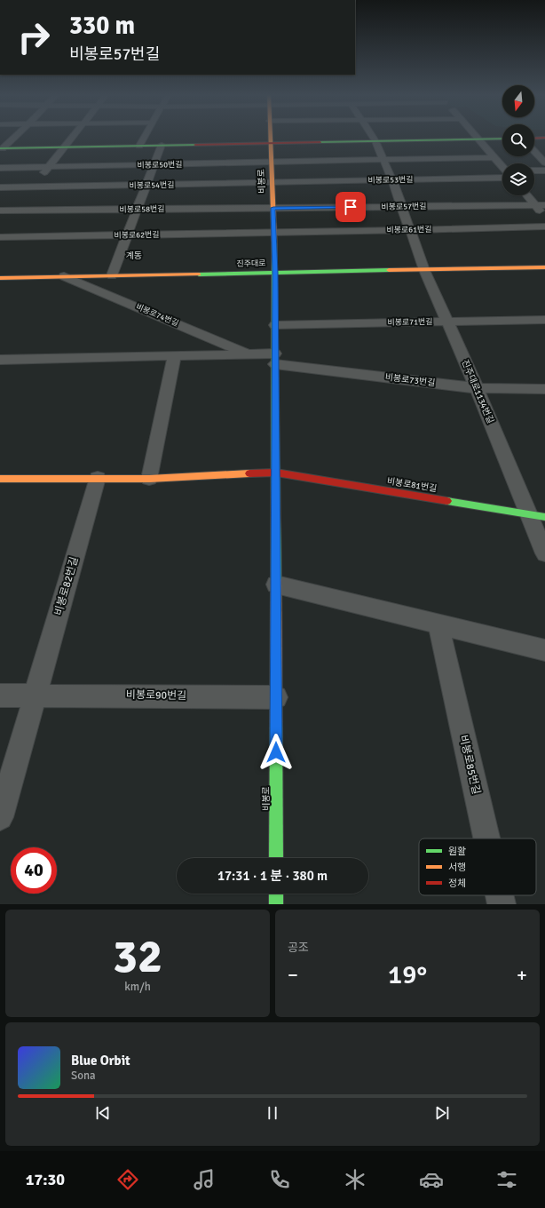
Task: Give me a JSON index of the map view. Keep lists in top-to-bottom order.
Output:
{
  "streets": {
    "street": [
      "비봉로50번길",
      "비봉로53번길",
      "비봉로",
      "비봉로54번길",
      "비봉로57번길",
      "비봉로58번길",
      "비봉로61번길",
      "비봉로62번길",
      "진주대로",
      "비봉로74번길",
      "비봉로71번길",
      "비봉로73번길",
      "진주대로1134번길",
      "비봉로81번길",
      "비봉로82번길",
      "비봉로90번길",
      "비봉로85번길"
    ]
  },
  "crossings": [
    ["비봉로50번길", "비봉로"],
    ["비봉로50번길", "진주대로1134번길"],
    ["비봉로53번길", "비봉로"],
    ["비봉로53번길", "비봉로54번길"],
    ["비봉로53번길", "진주대로1134번길"],
    ["비봉로", "비봉로54번길"],
    ["비봉로", "비봉로57번길"],
    ["비봉로", "비봉로58번길"],
    ["비봉로", "비봉로61번길"],
    ["비봉로", "비봉로62번길"],
    ["비봉로", "진주대로"],
    ["비봉로", "비봉로74번길"],
    ["비봉로", "비봉로71번길"],
    ["비봉로", "비봉로73번길"],
    ["비봉로", "비봉로81번길"],
    ["비봉로", "비봉로90번길"],
    ["비봉로57번길", "비봉로58번길"],
    ["비봉로57번길", "진주대로1134번길"],
    ["비봉로61번길", "비봉로62번길"],
    ["비봉로61번길", "진주대로1134번길"],
    ["진주대로", "비봉로74번길"],
    ["진주대로", "진주대로1134번길"],
    ["비봉로74번길", "비봉로73번길"],
    ["비봉로71번길", "진주대로1134번길"],
    ["비봉로73번길", "진주대로1134번길"],
    ["진주대로1134번길", "비봉로81번길"],
    ["비봉로82번길", "비봉로90번길"]
  ],
  "districts": ["계동"],
  "legend": ["원활", "서행", "정체"],
  "north": "bottom",
  "page": {
    "turn": ["330 m", "비봉로57번길"],
    "limit": "40",
    "trip": "17:31 · 1 분 · 380 m",
    "tile": [
      ["32", "km/h"],
      "공조"
    ],
    "heat": ["−", "19°", "+"],
    "song": ["Blue Orbit", "Sona"],
    "tabs": "17:30"
  }
}
